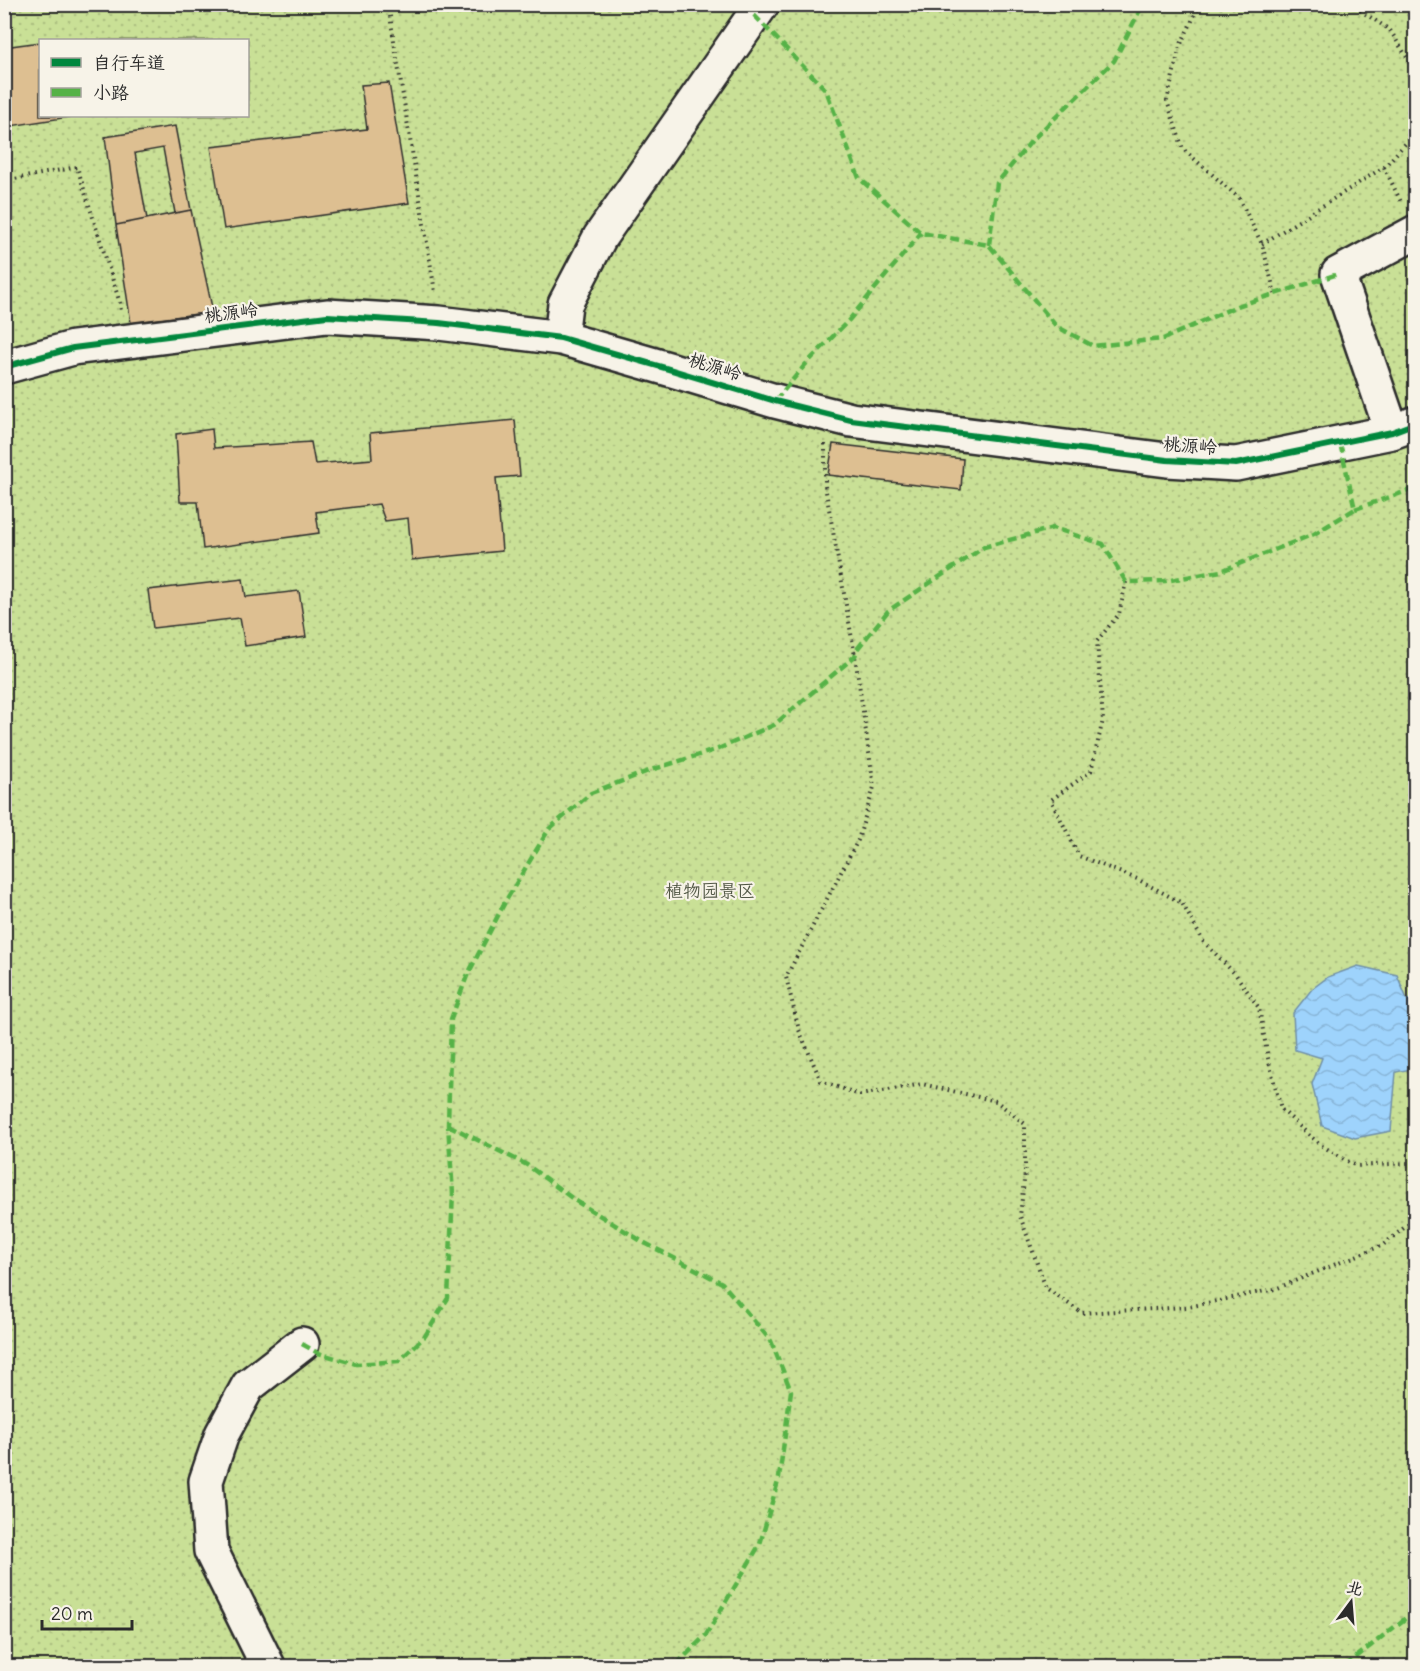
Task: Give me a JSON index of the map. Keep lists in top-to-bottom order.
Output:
{
  "streets": {
    "street": ["桃源岭"]
  },
  "parks": ["植物园景区"],
  "legend": ["自行车道", "小路"],
  "scale_bar": "20 m",
  "north": "top"
}
